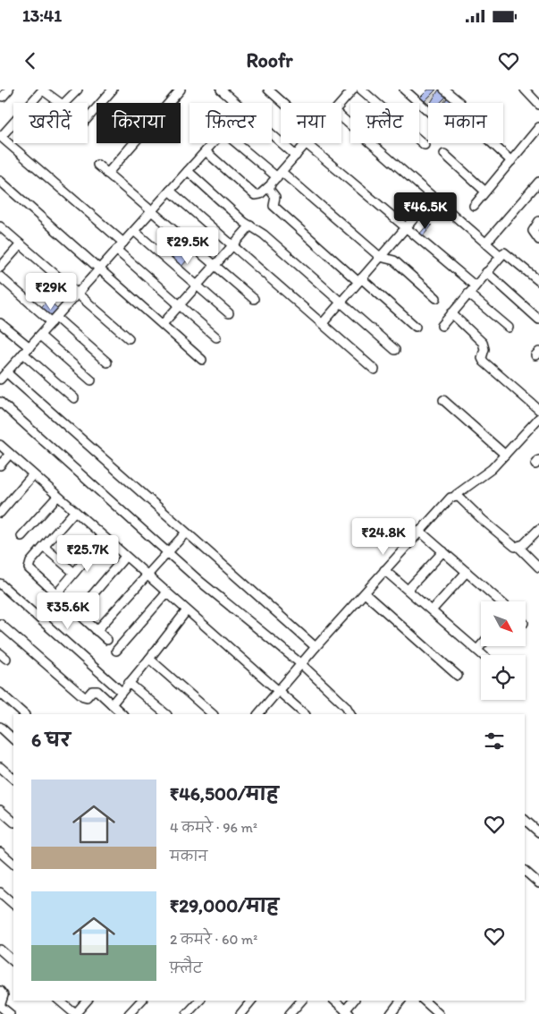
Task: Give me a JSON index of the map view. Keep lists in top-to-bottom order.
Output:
{
  "north": "bottom right",
  "page": {
    "status": "13:41",
    "header": "Roofr",
    "chip": [
      "खरीदें",
      "किराया",
      "फ़िल्टर",
      "नया",
      "फ़्लैट",
      "मकान"
    ],
    "price": [
      "₹46.5K",
      "₹29.5K",
      "₹29K",
      "₹24.8K",
      "₹25.7K",
      "₹35.6K"
    ],
    "heading": "6 घर",
    "list": [
      {
        "name": "₹46,500/माह",
        "note": "4 कमरे · 96 m² · मकान"
      },
      {
        "name": "₹29,000/माह",
        "note": "2 कमरे · 60 m² · फ़्लैट"
      }
    ]
  }
}
